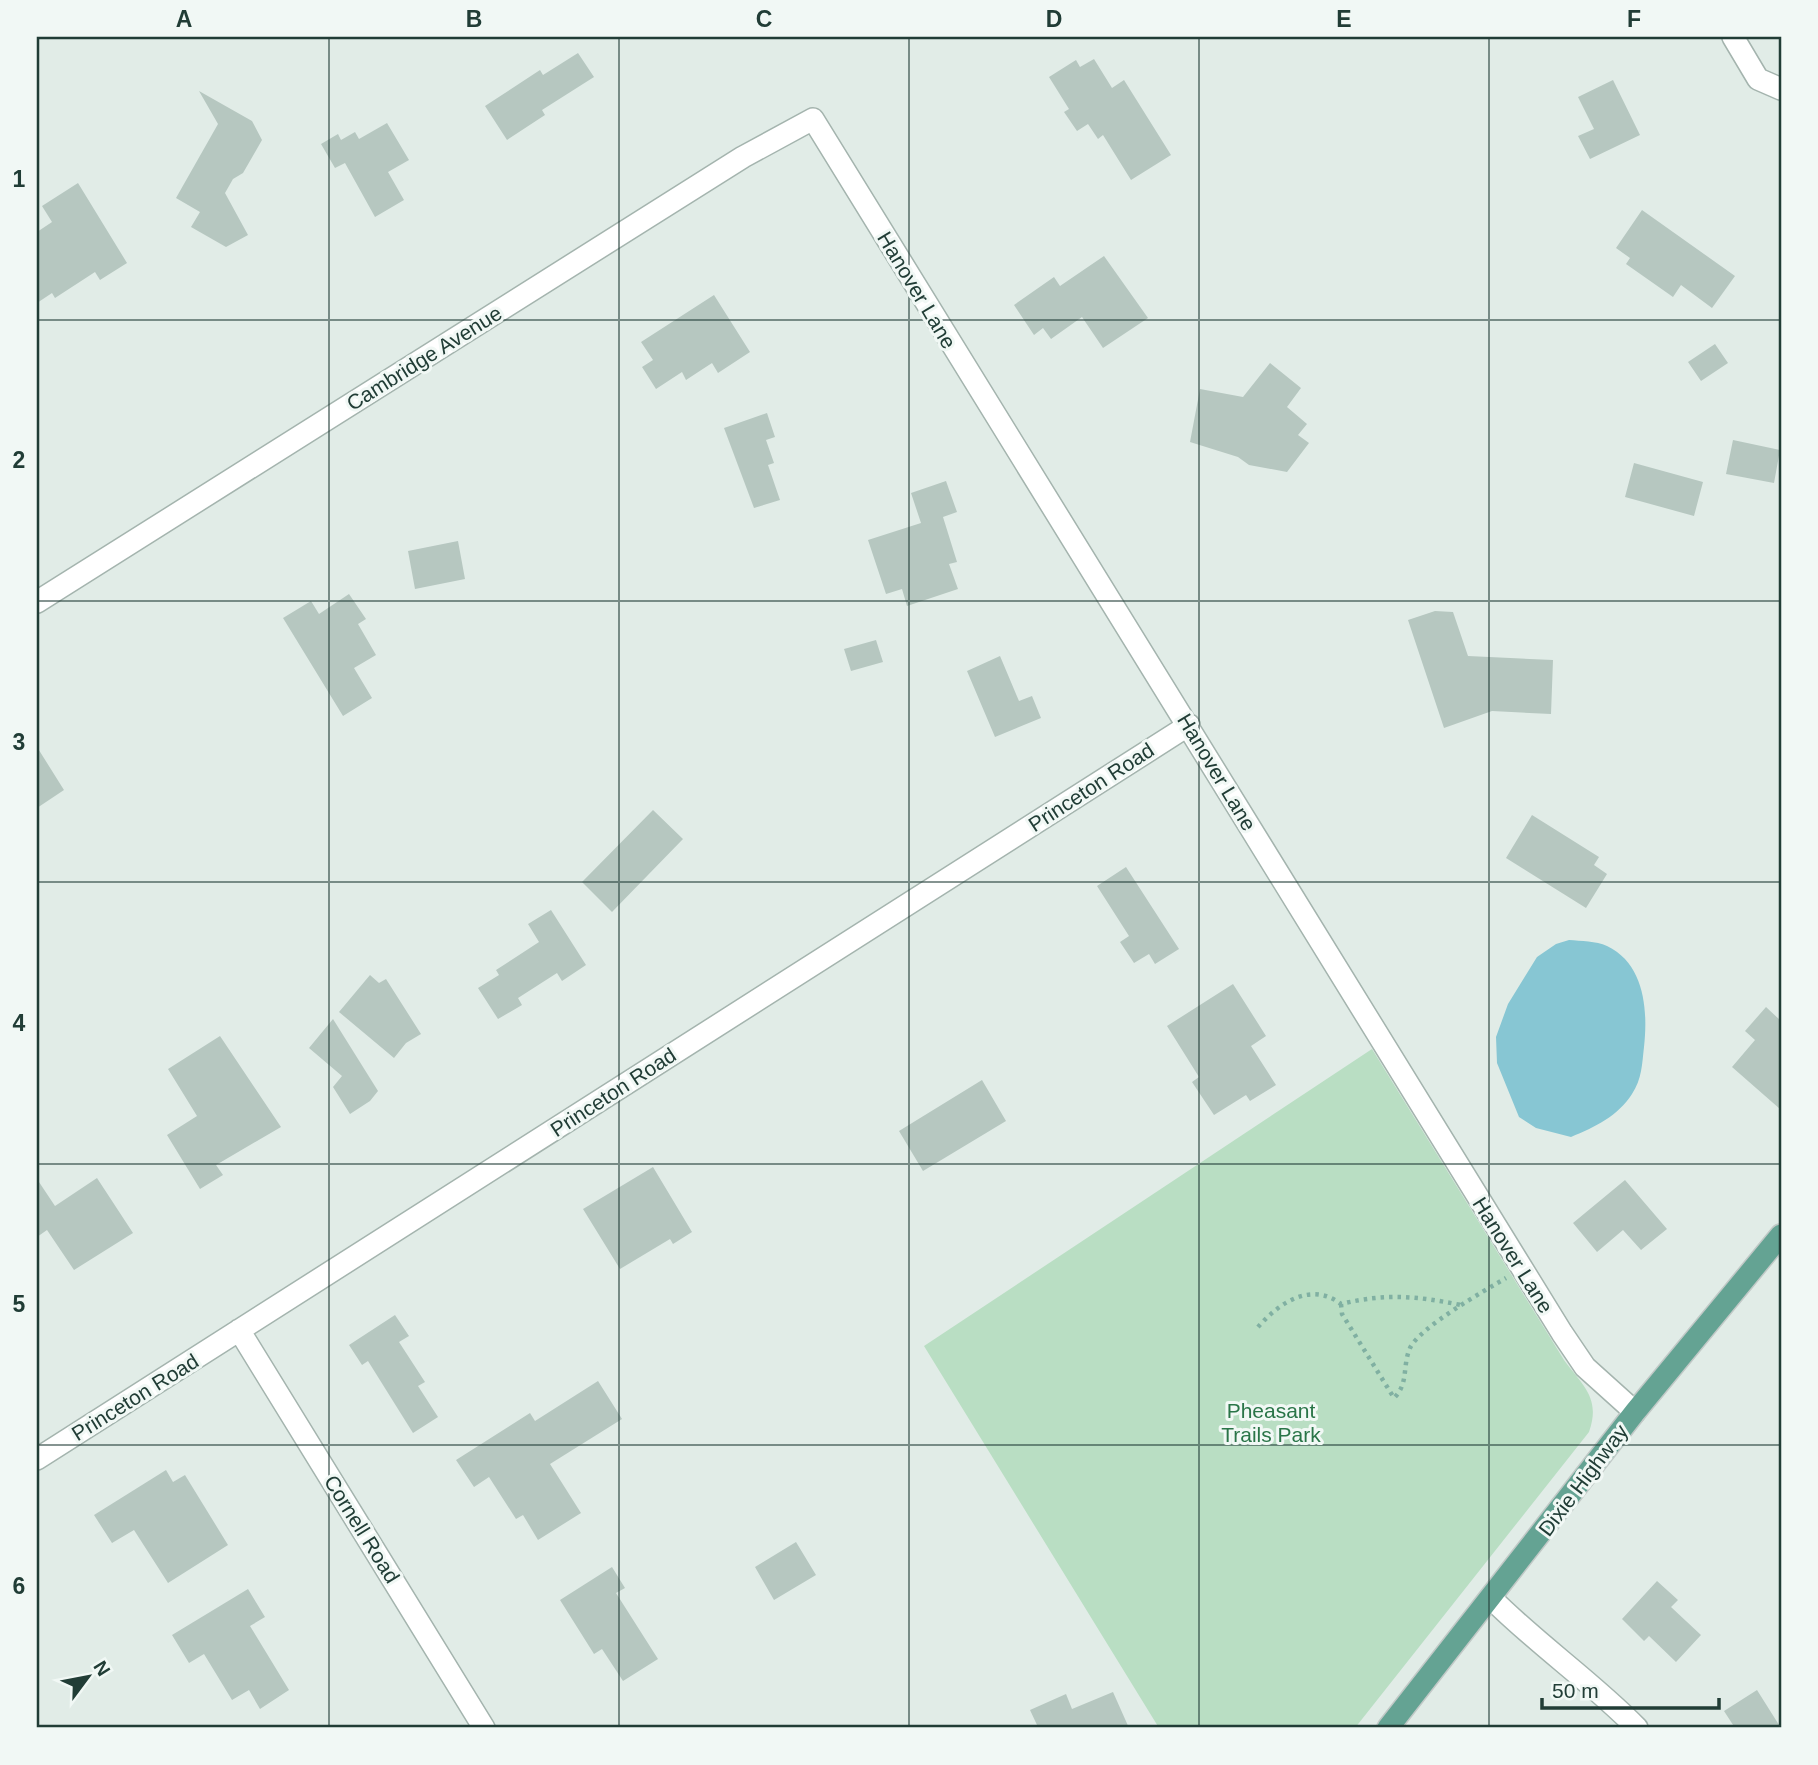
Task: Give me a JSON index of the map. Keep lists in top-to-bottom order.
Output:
{
  "streets": {
    "main road": ["Dixie Highway"],
    "street": [
      "Hanover Lane",
      "Cambridge Avenue",
      "Princeton Road",
      "Cornell Road"
    ]
  },
  "crossings": [
    ["Hanover Lane", "Cambridge Avenue"],
    ["Hanover Lane", "Princeton Road"],
    ["Hanover Lane", "Dixie Highway"],
    ["Princeton Road", "Cornell Road"]
  ],
  "parks": ["Pheasant Trails Park"],
  "scale_bar": "50 m",
  "north": "top right",
  "grid": {
    "columns": [
      "A",
      "B",
      "C",
      "D",
      "E",
      "F"
    ],
    "rows": [
      "1",
      "2",
      "3",
      "4",
      "5",
      "6"
    ]
  }
}
